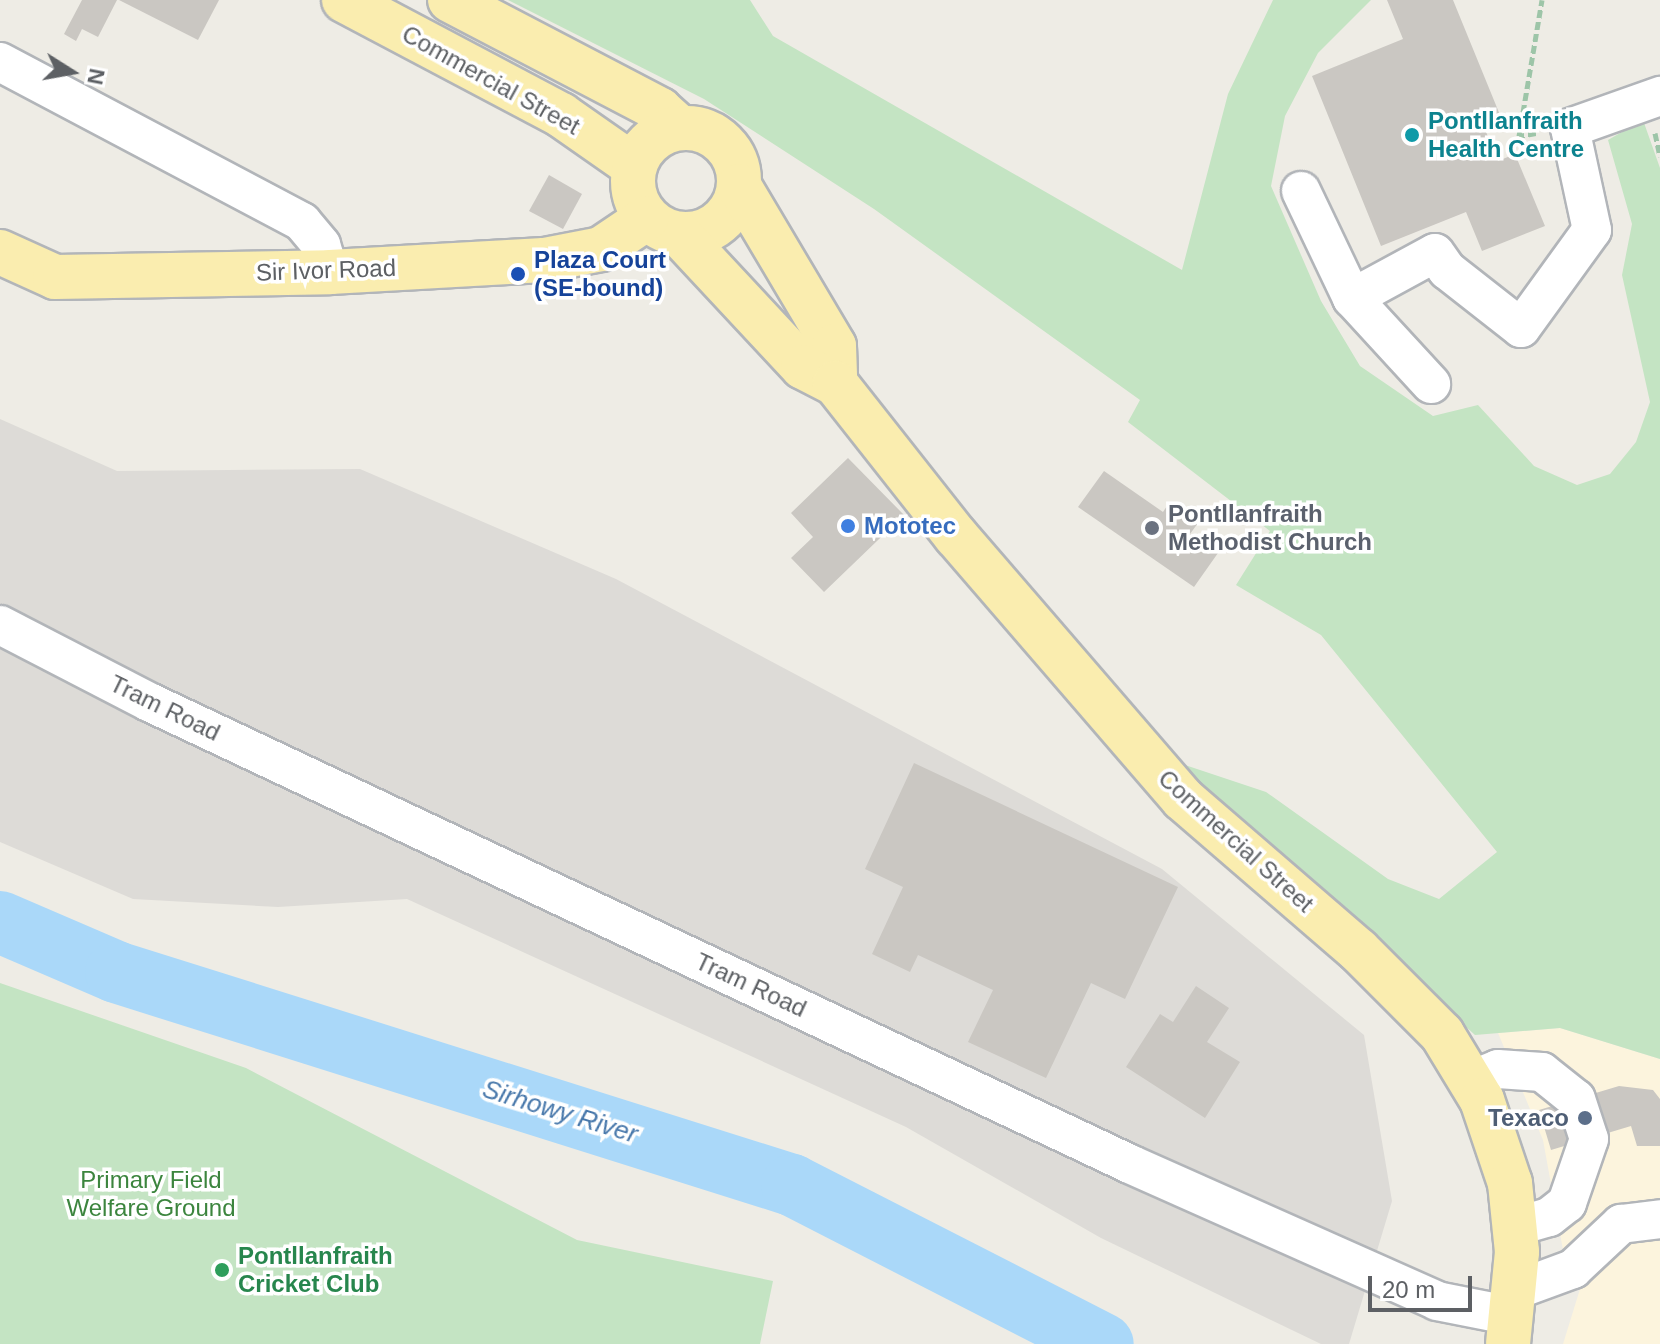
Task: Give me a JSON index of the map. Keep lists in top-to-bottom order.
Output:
{
  "streets": {
    "main road": ["Commercial Street", "Sir Ivor Road"],
    "street": ["Tram Road"]
  },
  "crossings": [
    ["Commercial Street", "Sir Ivor Road"],
    ["Commercial Street", "Tram Road"]
  ],
  "water": ["Sirhowy River"],
  "parks": ["Primary Field Welfare Ground"],
  "places": [
    "Pontllanfraith Health Centre",
    "Plaza Court (SE-bound)",
    "Mototec",
    "Pontllanfraith Methodist Church",
    "Texaco",
    "Pontllanfraith Cricket Club"
  ],
  "scale_bar": "20 m",
  "north": "right"
}
